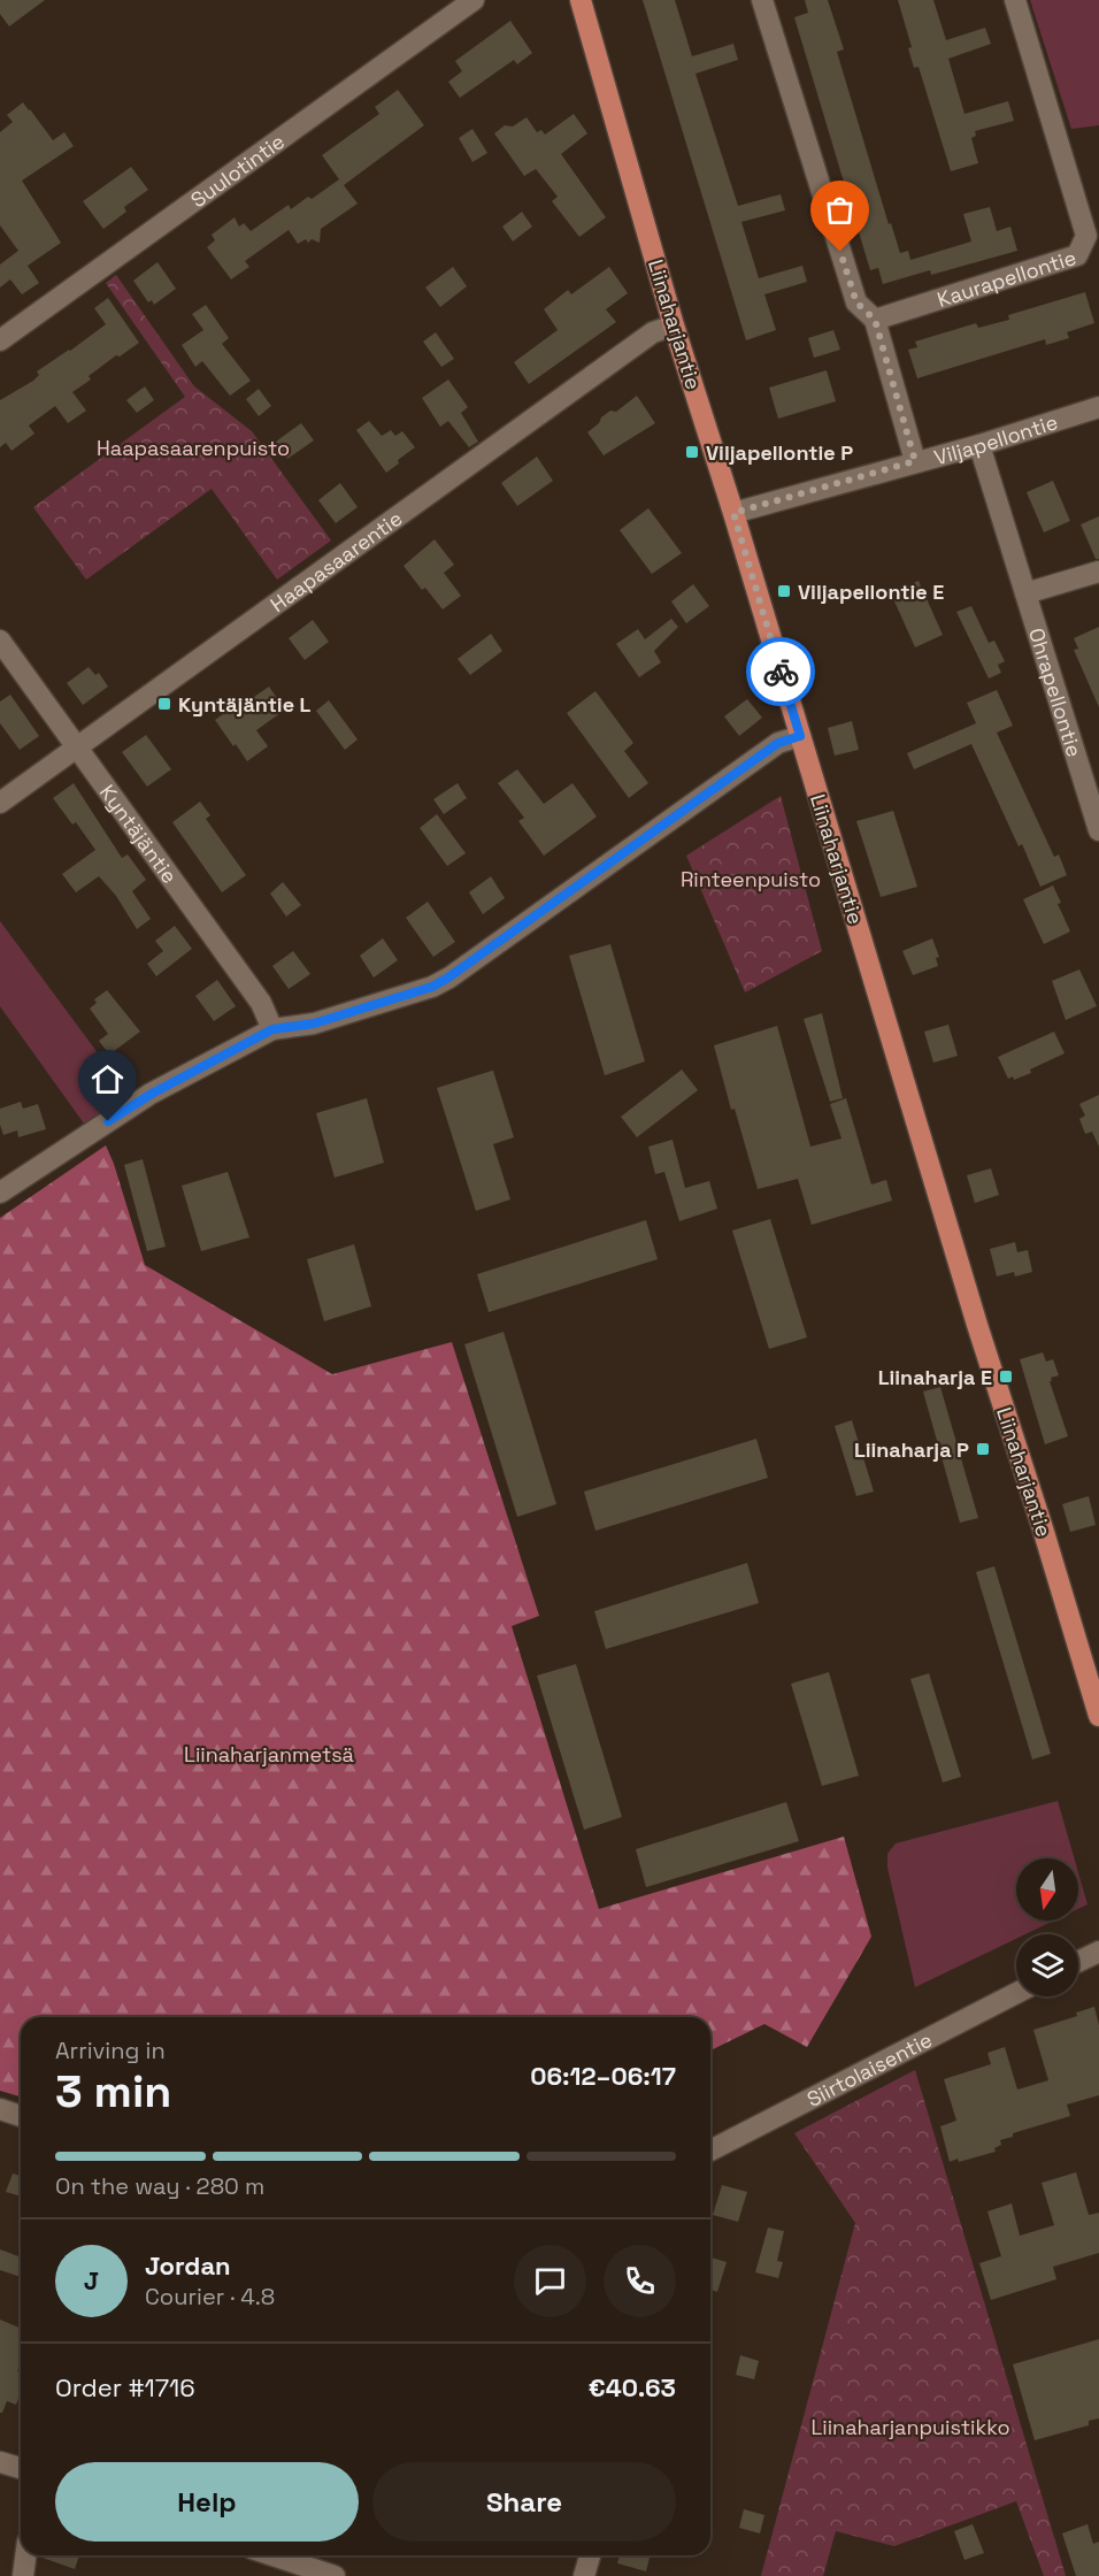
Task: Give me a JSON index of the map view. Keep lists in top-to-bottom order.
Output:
{
  "streets": {
    "main road": ["Liinaharjantie"],
    "street": [
      "Suulotintie",
      "Kaurapellontie",
      "Viljapellontie",
      "Haapasaarentie",
      "Ohrapellontie",
      "Kyntäjäntie",
      "Siirtolaisentie"
    ]
  },
  "crossings": [
    ["Liinaharjantie", "Viljapellontie"],
    ["Liinaharjantie", "Haapasaarentie"],
    ["Viljapellontie", "Ohrapellontie"],
    ["Haapasaarentie", "Kyntäjäntie"]
  ],
  "parks": [
    "Haapasaarenpuisto",
    "Rinteenpuisto",
    "Liinaharjanmetsä",
    "Liinaharjanpuistikko"
  ],
  "places": {
    "transit": [
      "Viljapellontie P",
      "Viljapellontie E",
      "Kyntäjäntie L",
      "Liinaharja E",
      "Liinaharja P"
    ]
  },
  "north": "bottom",
  "page": {
    "heading": ["3 min", "Arriving in", "06:12–06:17"],
    "panel": [
      "Jordan",
      "Courier · 4.8",
      "Order #1716",
      "€40.63"
    ],
    "bar": "On the way · 280 m",
    "round": "J",
    "buttons": ["Help", "Share"]
  }
}
